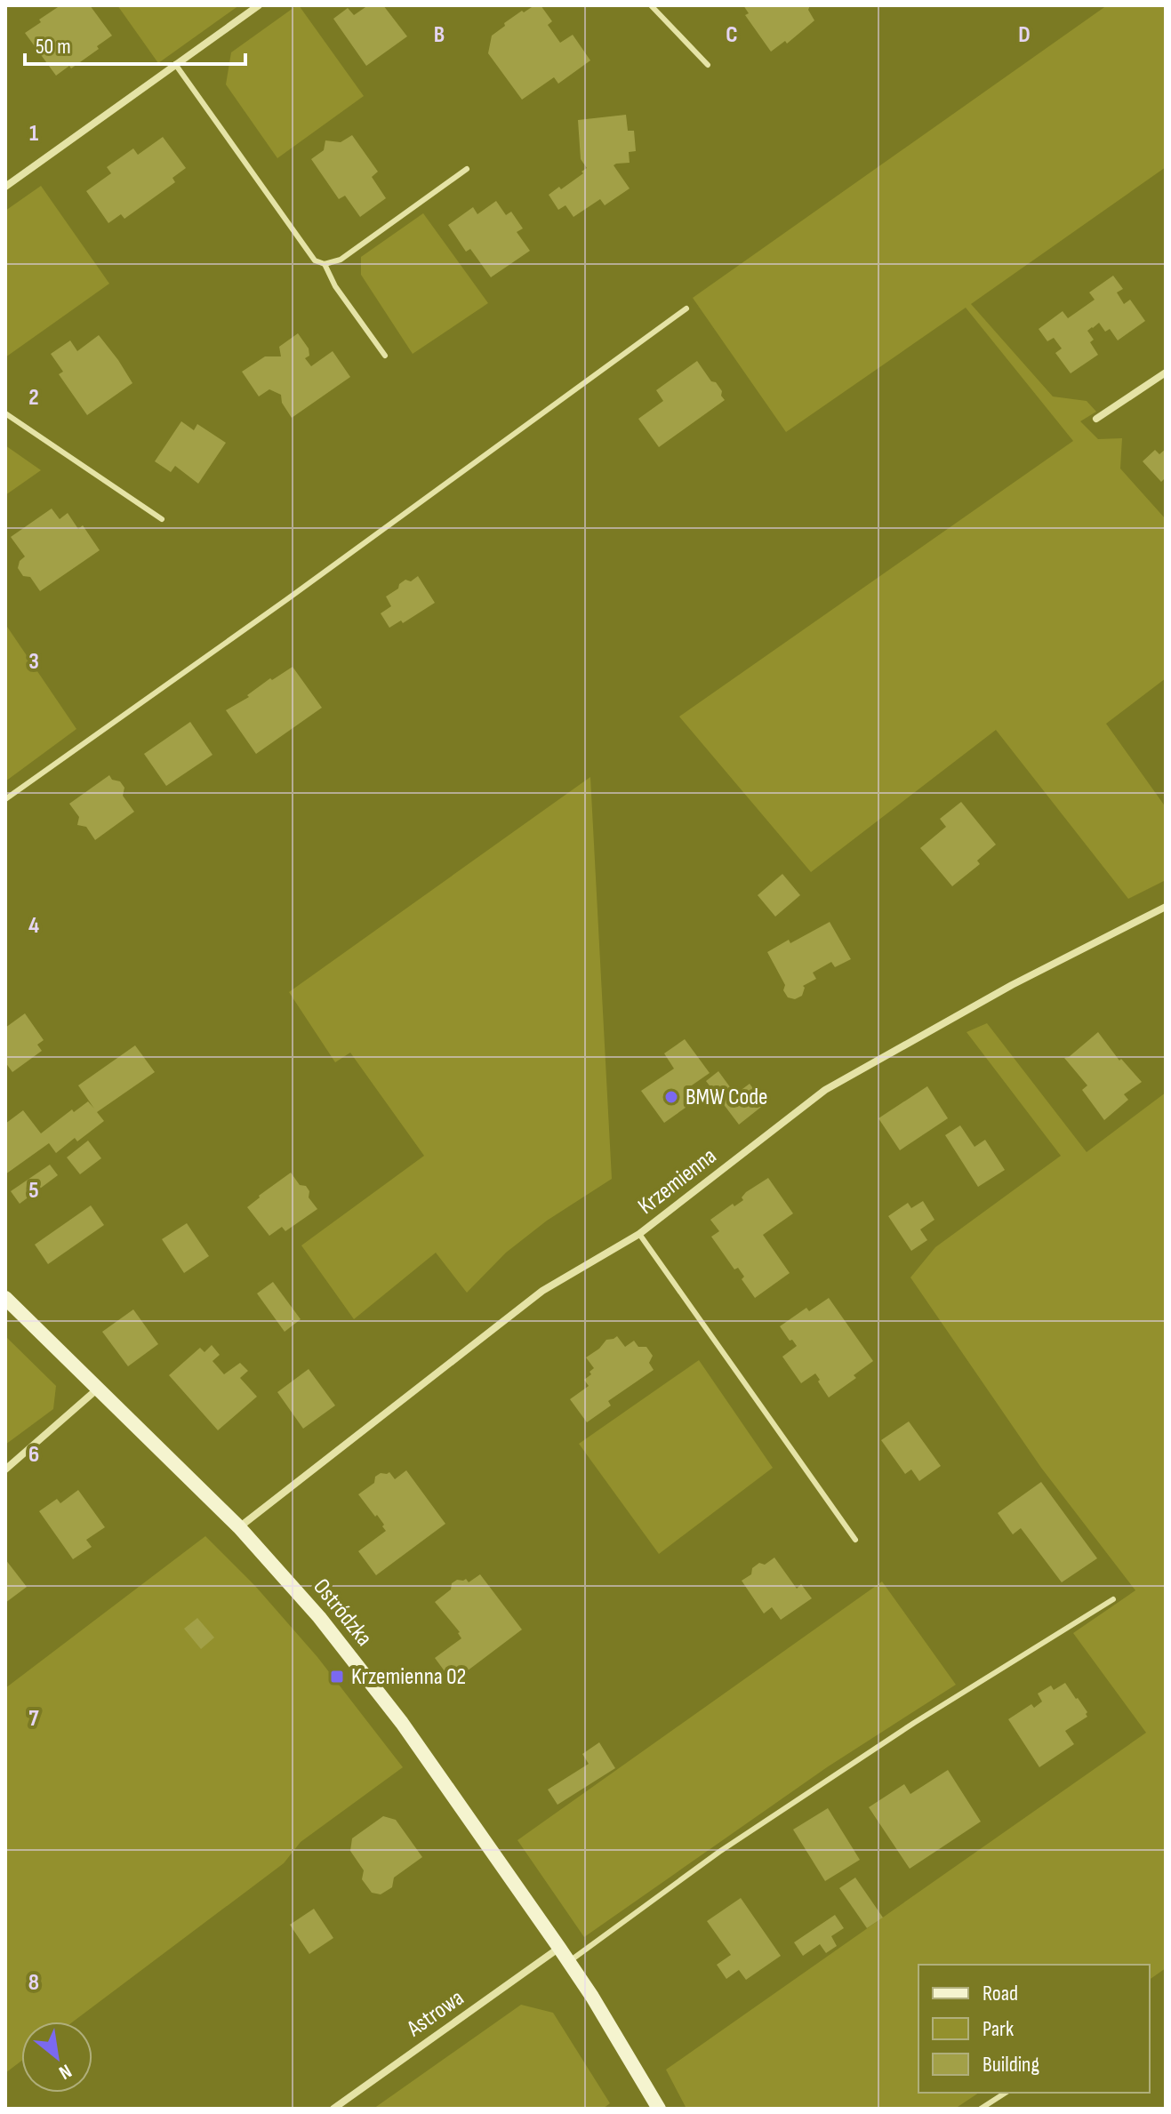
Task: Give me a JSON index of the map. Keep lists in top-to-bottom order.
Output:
{
  "streets": {
    "street": ["Krzemienna", "Ostródzka", "Astrowa"]
  },
  "crossings": [
    ["Krzemienna", "Ostródzka"],
    ["Ostródzka", "Astrowa"]
  ],
  "places": {
    "other": ["BMW Code"],
    "transit": ["Krzemienna 02"]
  },
  "legend": ["Road", "Park", "Building"],
  "scale_bar": "50 m",
  "north": "bottom right",
  "grid": {
    "columns": ["B", "C", "D"],
    "rows": [
      "1",
      "2",
      "3",
      "4",
      "5",
      "6",
      "7",
      "8"
    ]
  }
}
